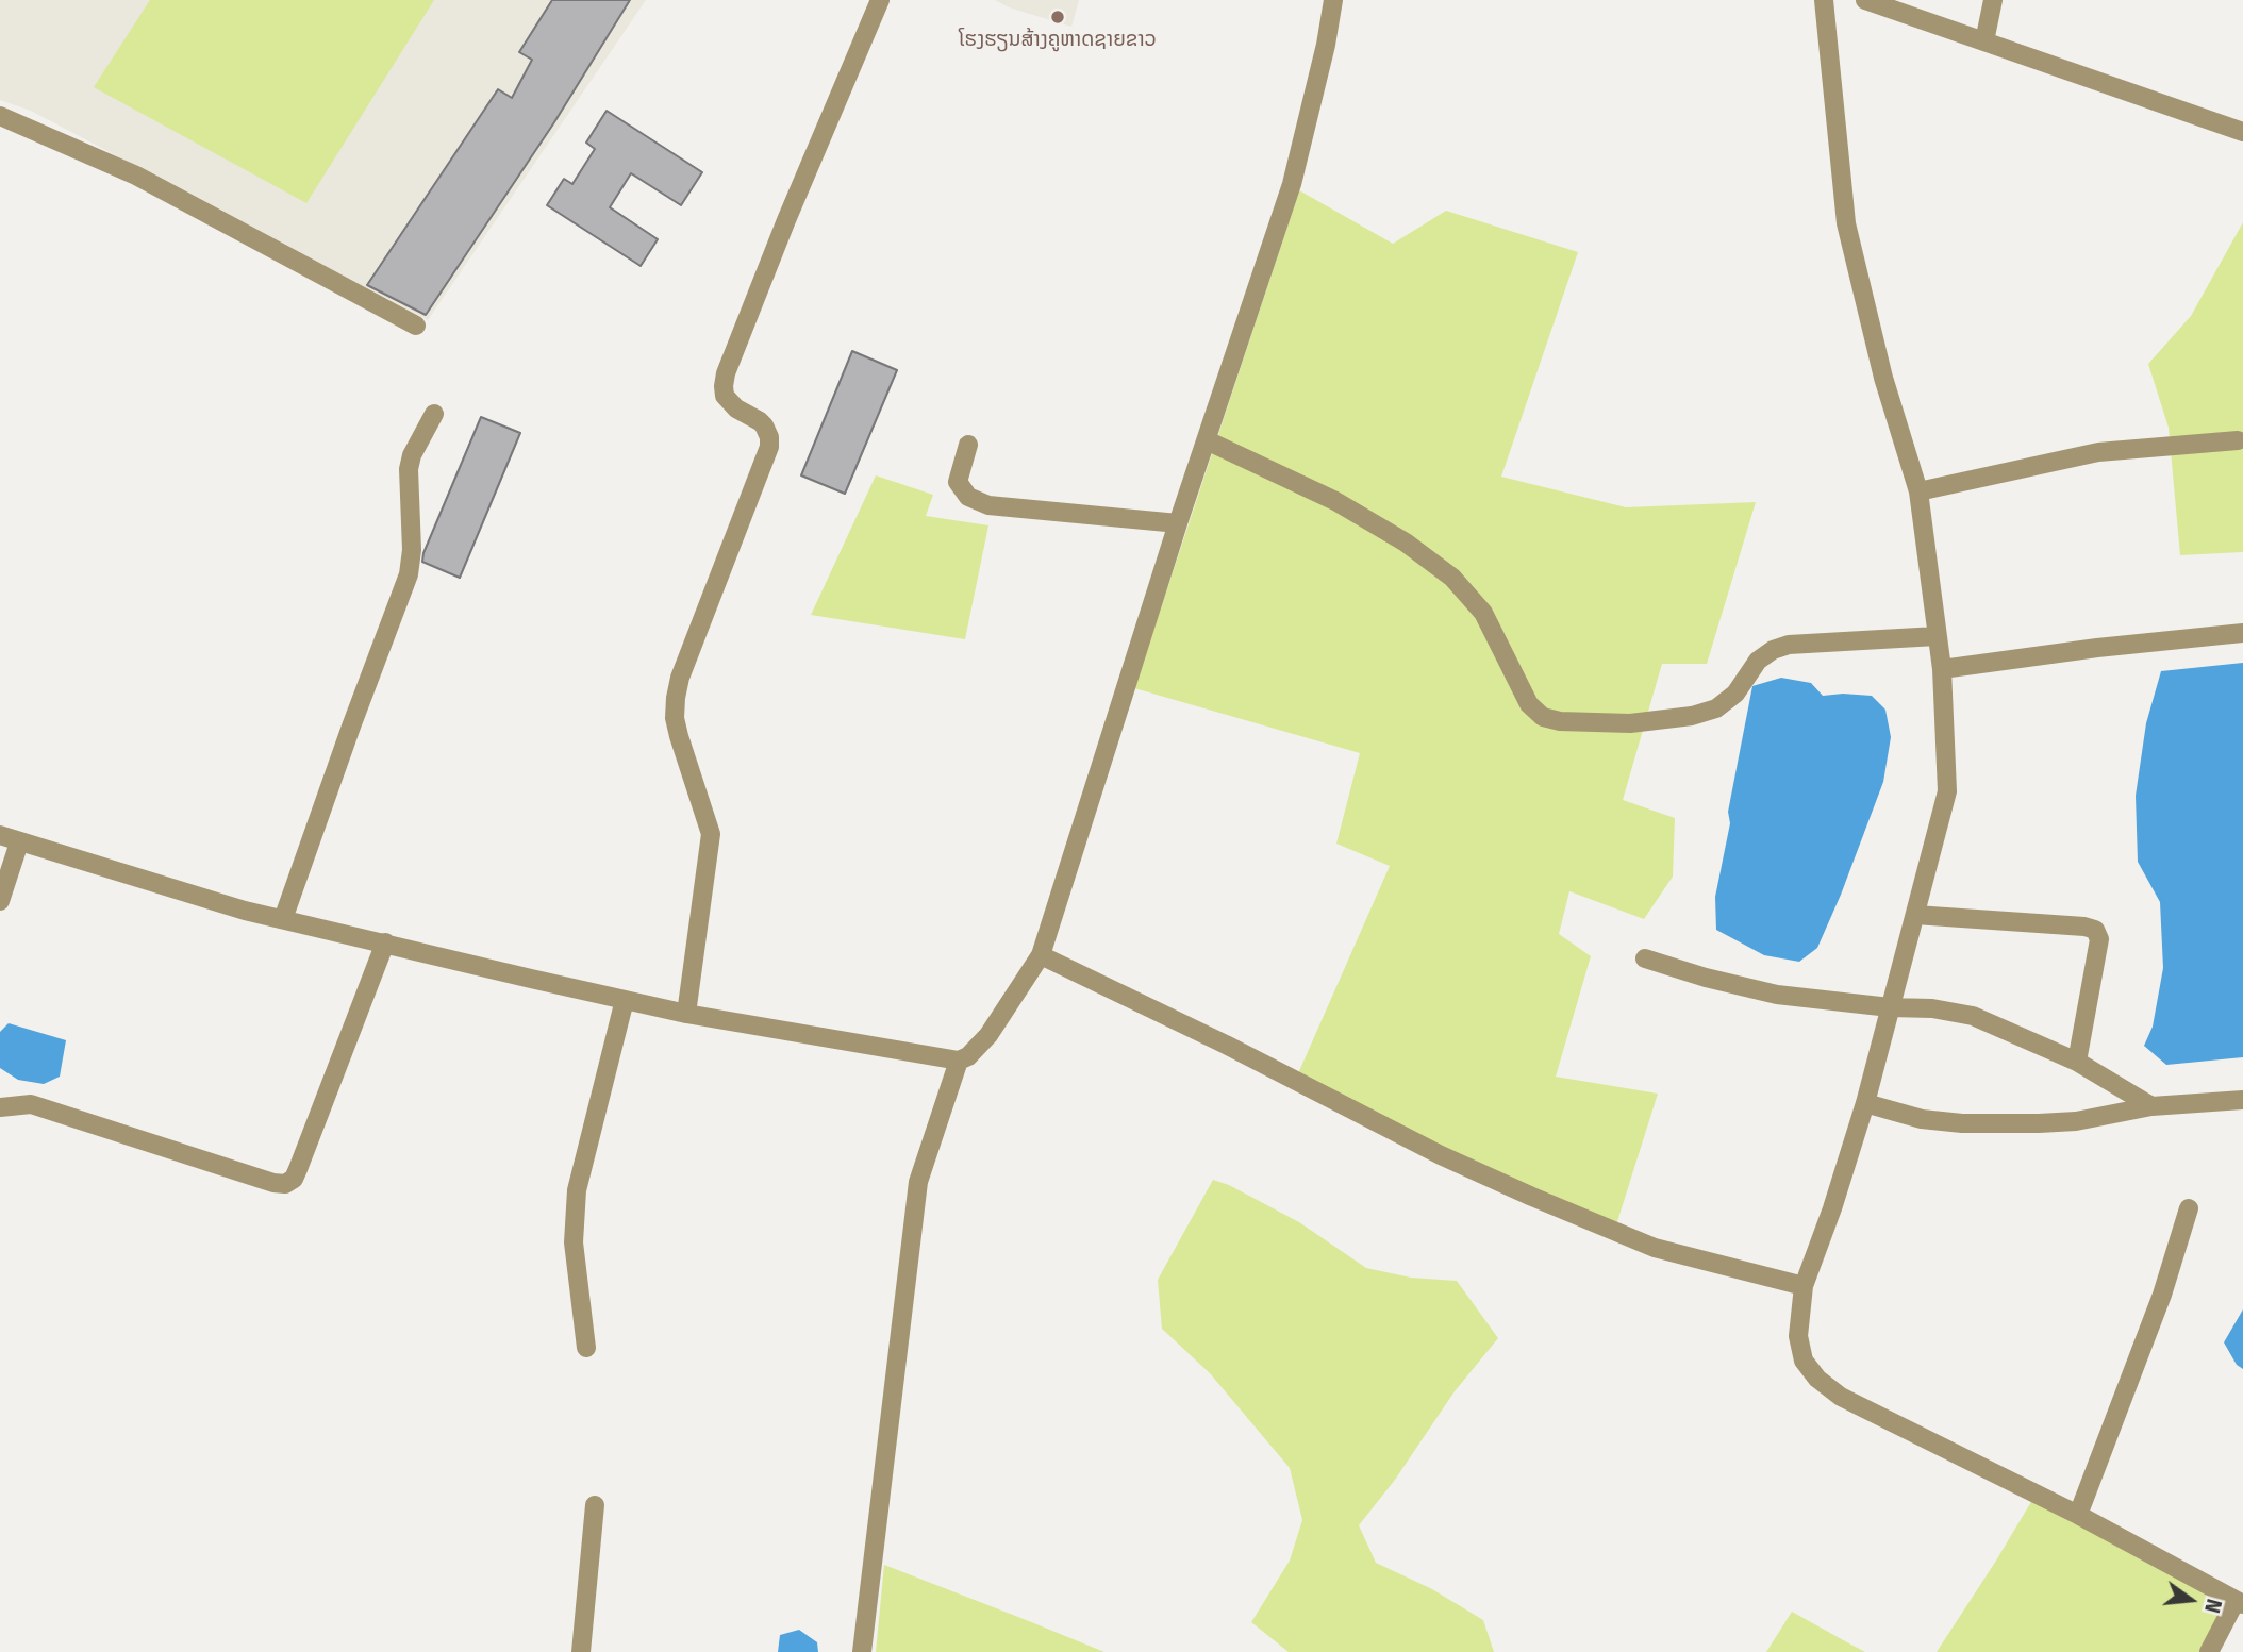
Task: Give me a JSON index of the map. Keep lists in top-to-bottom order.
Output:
{
  "places": ["ໂຮງຮຽນສ້າງຄູຫາດຊາຍຂາວ"],
  "north": "right"
}
